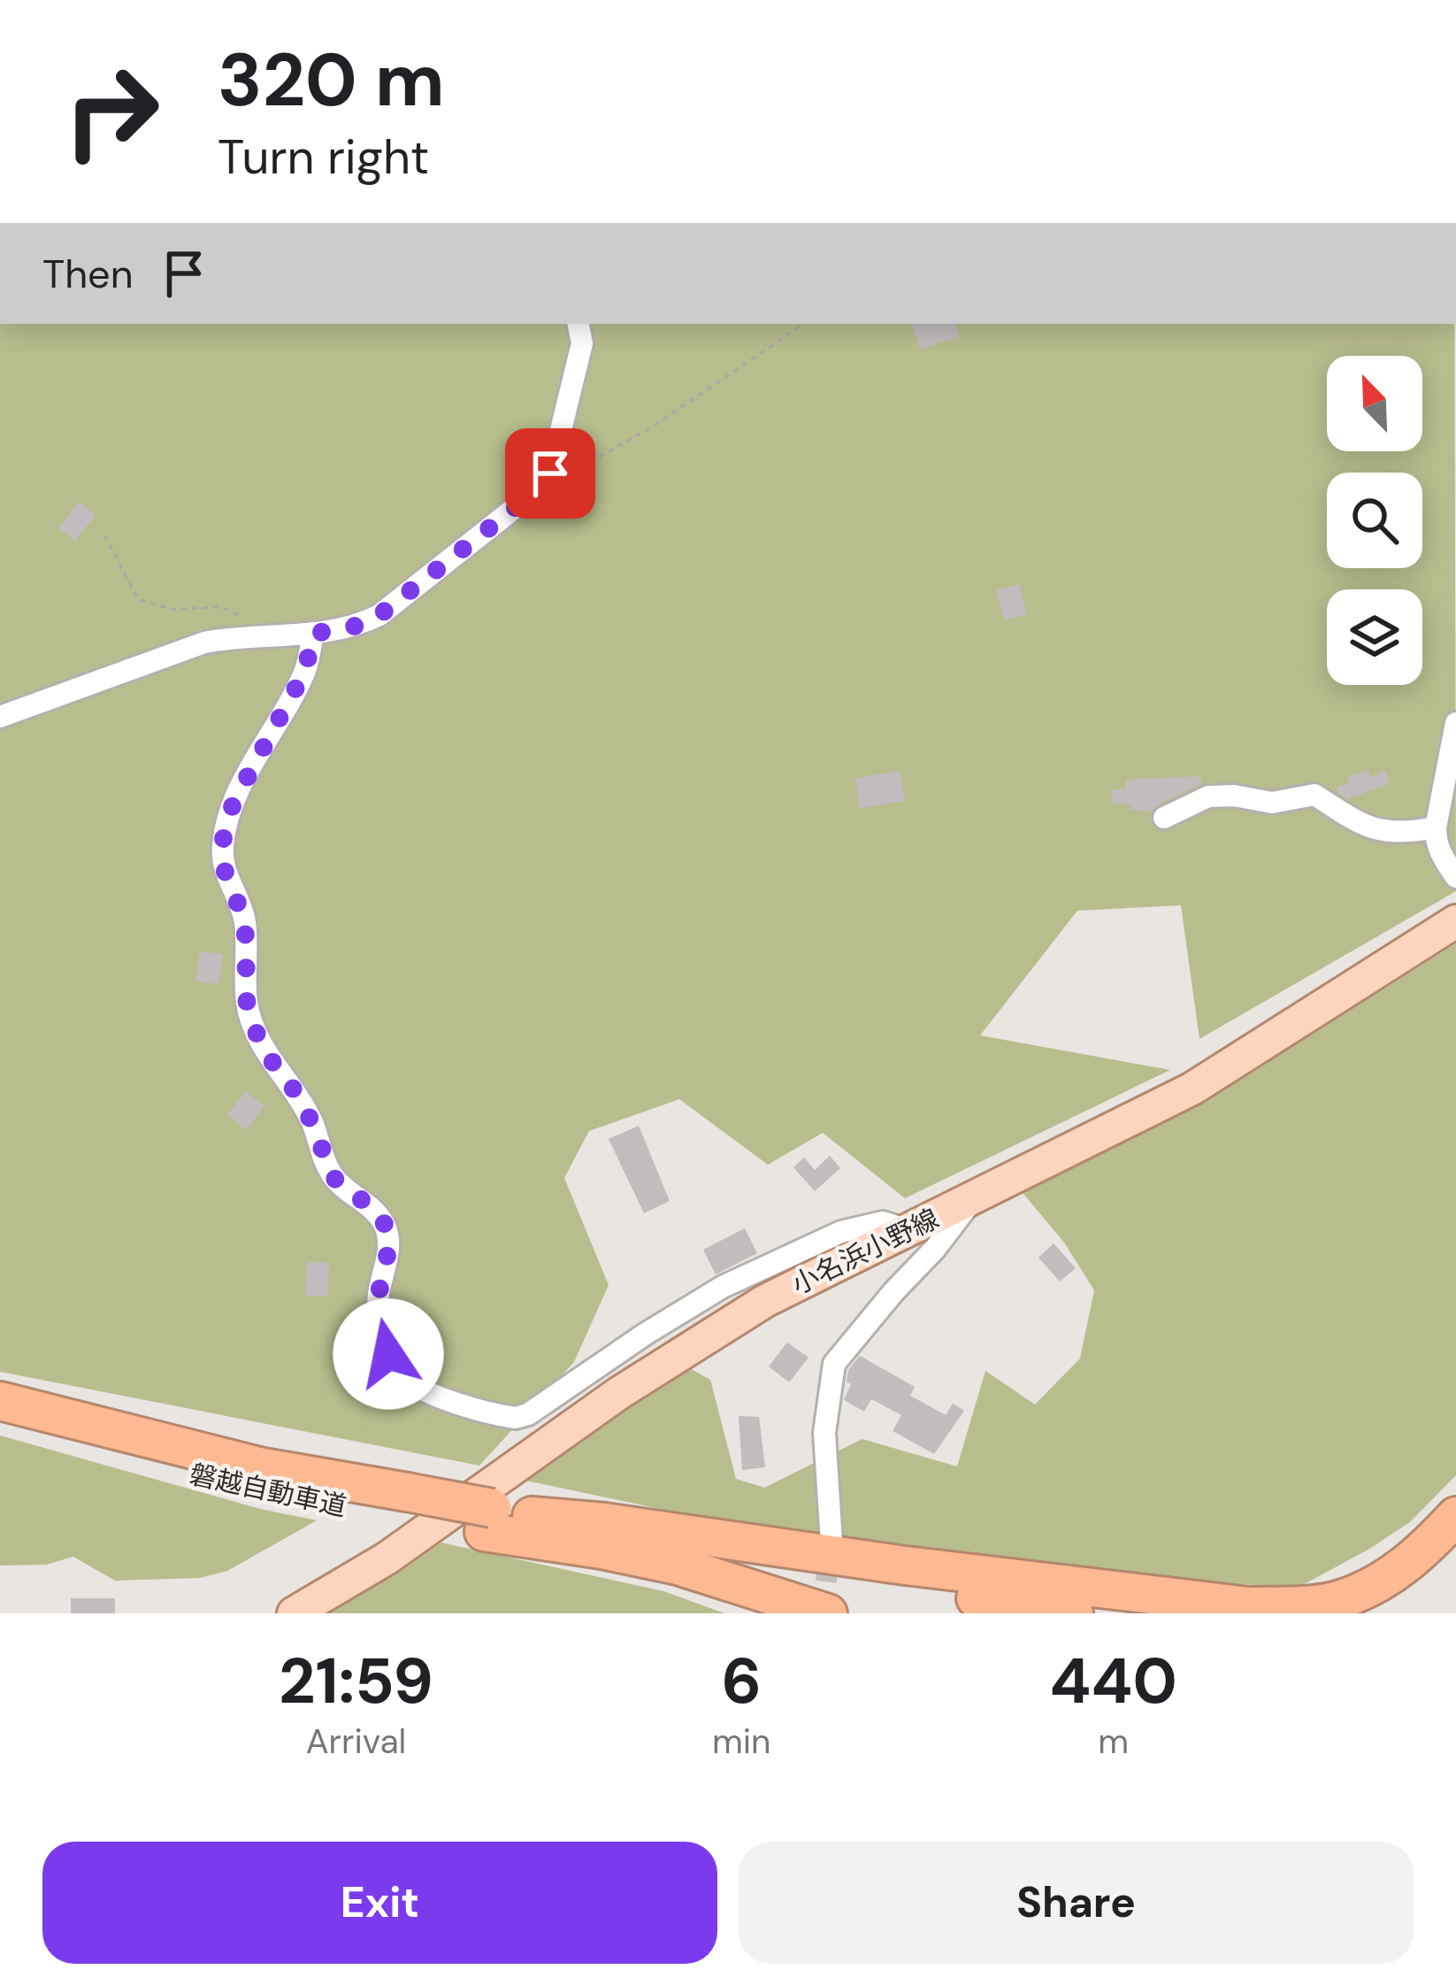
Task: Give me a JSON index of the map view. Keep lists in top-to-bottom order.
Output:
{
  "streets": {
    "highway": ["磐越自動車道"],
    "main road": ["小名浜小野線"]
  },
  "north": "top left",
  "page": {
    "turn": ["320 m", "Turn right"],
    "then": "Then",
    "eta": [
      "21:59",
      "Arrival",
      "6",
      "min",
      "440",
      "m"
    ],
    "buttons": ["Exit", "Share"]
  }
}
